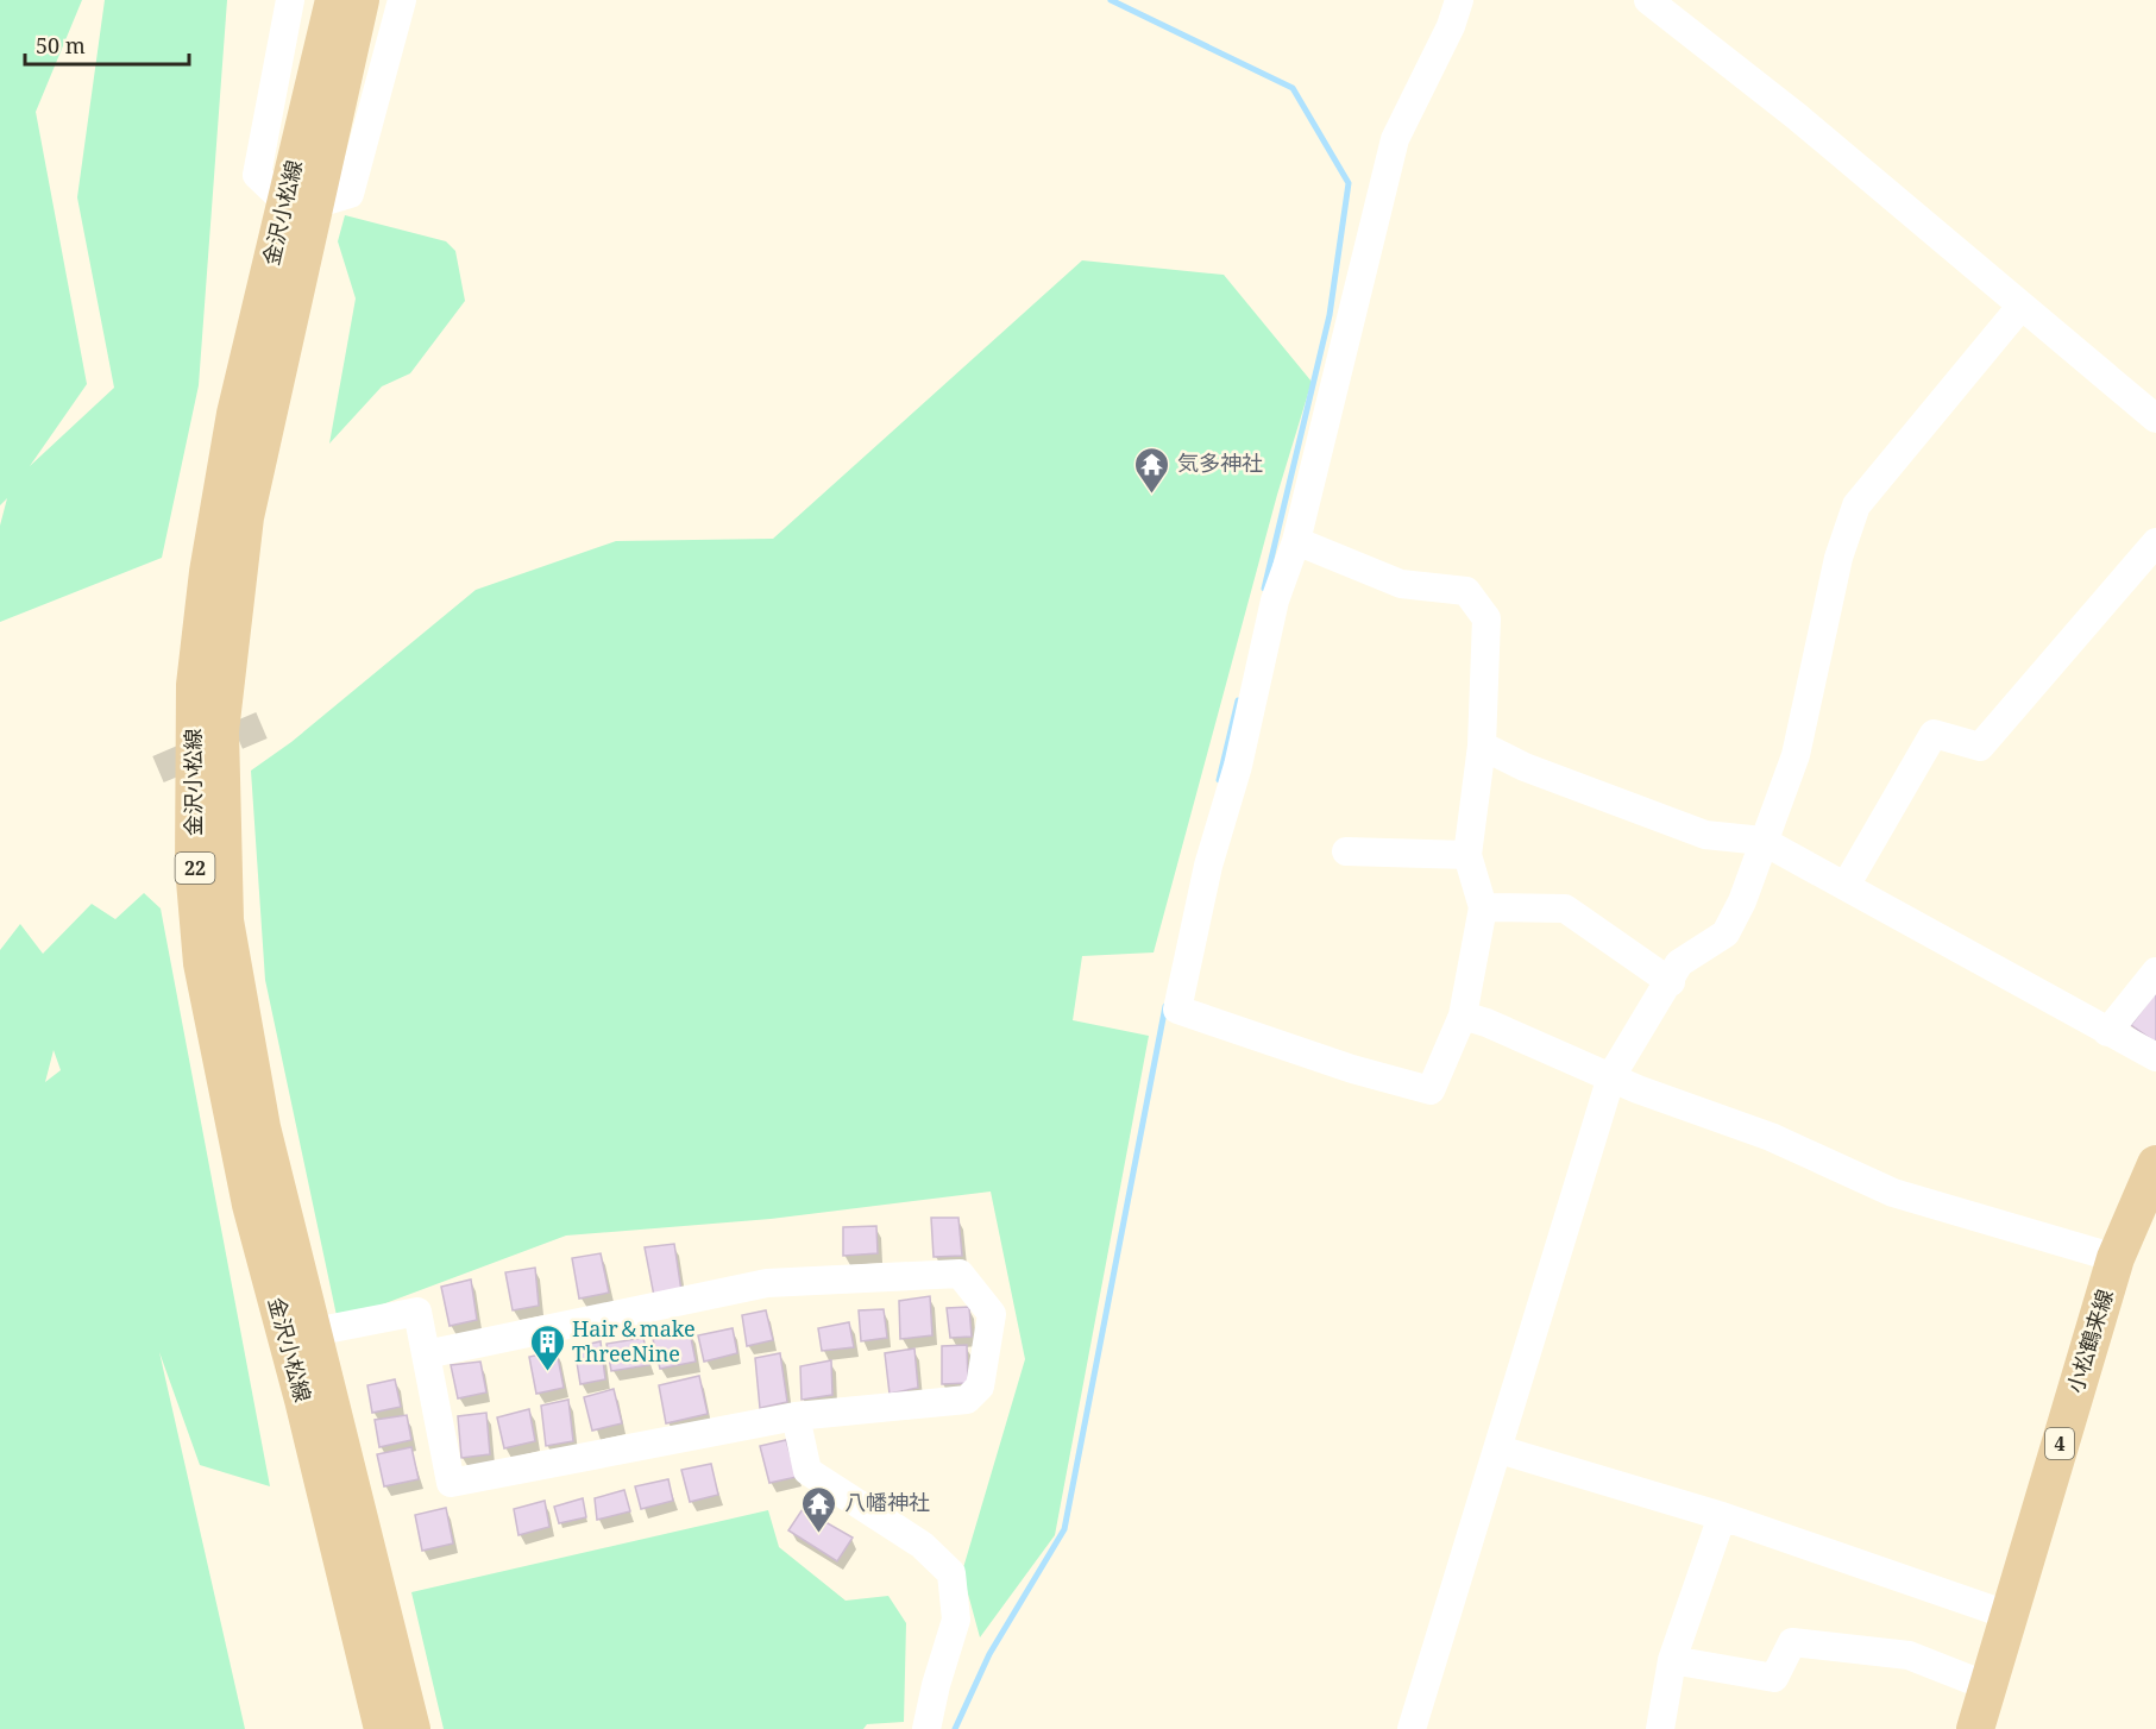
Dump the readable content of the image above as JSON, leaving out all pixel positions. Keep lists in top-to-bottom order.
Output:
{
  "streets": {
    "main road": [
      "金沢小松線",
      "22",
      "小松鶴来線",
      "4"
    ]
  },
  "places": {
    "temple": ["気多神社", "八幡神社"],
    "building": ["Hair＆make ThreeNine"]
  },
  "scale_bar": "50 m"
}
